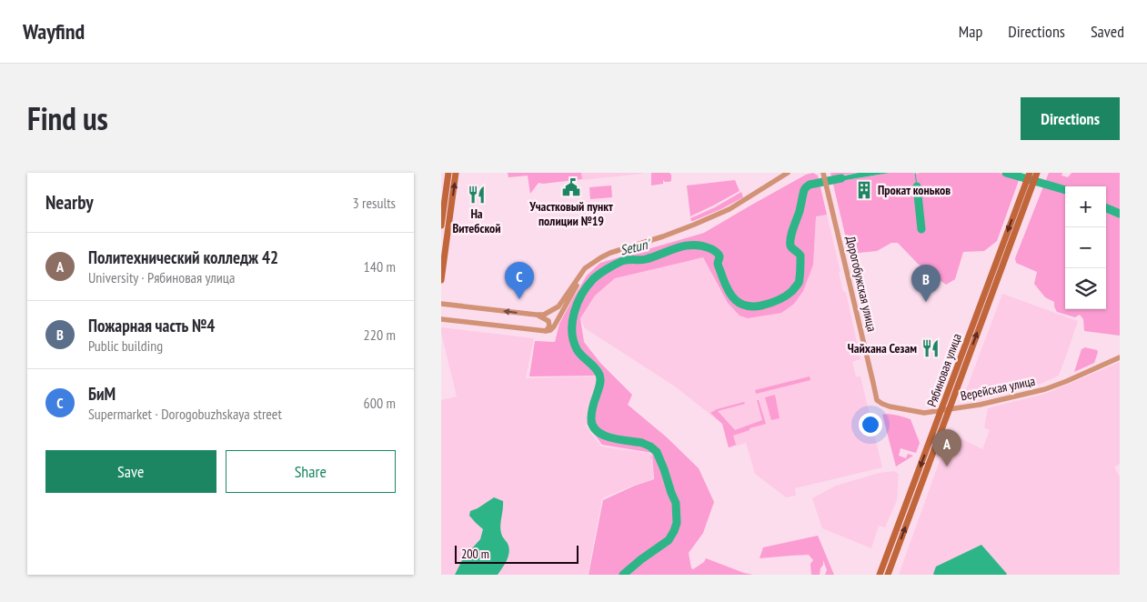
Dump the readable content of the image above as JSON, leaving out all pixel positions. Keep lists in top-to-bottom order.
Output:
{
  "streets": {
    "main road": ["Рябиновая улица"],
    "street": ["Дорогобужская улица", "Верейская улица"]
  },
  "crossings": [
    ["Дорогобужская улица", "Верейская улица"],
    ["Рябиновая улица", "Верейская улица"]
  ],
  "water": ["Setun'"],
  "places": {
    "public building": ["Участковый пункт полиции №19"],
    "building": ["Прокат коньков"],
    "restaurant": ["На Витебской", "Чайхана Сезам"]
  },
  "scale_bar": "200 m",
  "page": {
    "header": "Wayfind",
    "nav": ["Map", "Directions", "Saved"],
    "title": "Find us",
    "buttons": [
      "Directions",
      ["Save", "Share"]
    ],
    "heading": ["Nearby", "3 results"],
    "map_buttons": ["+", "−"],
    "list": [
      {
        "mark": "A",
        "name": "Политехнический колледж 42",
        "note": "University · Рябиновая улица",
        "value": "140 m"
      },
      {
        "mark": "B",
        "name": "Пожарная часть №4",
        "note": "Public building",
        "value": "220 m"
      },
      {
        "mark": "C",
        "name": "БиМ",
        "note": "Supermarket · Dorogobuzhskaya street",
        "value": "600 m"
      }
    ],
    "pins": ["C", "B", "A"],
    "scale": "200 m"
  }
}
